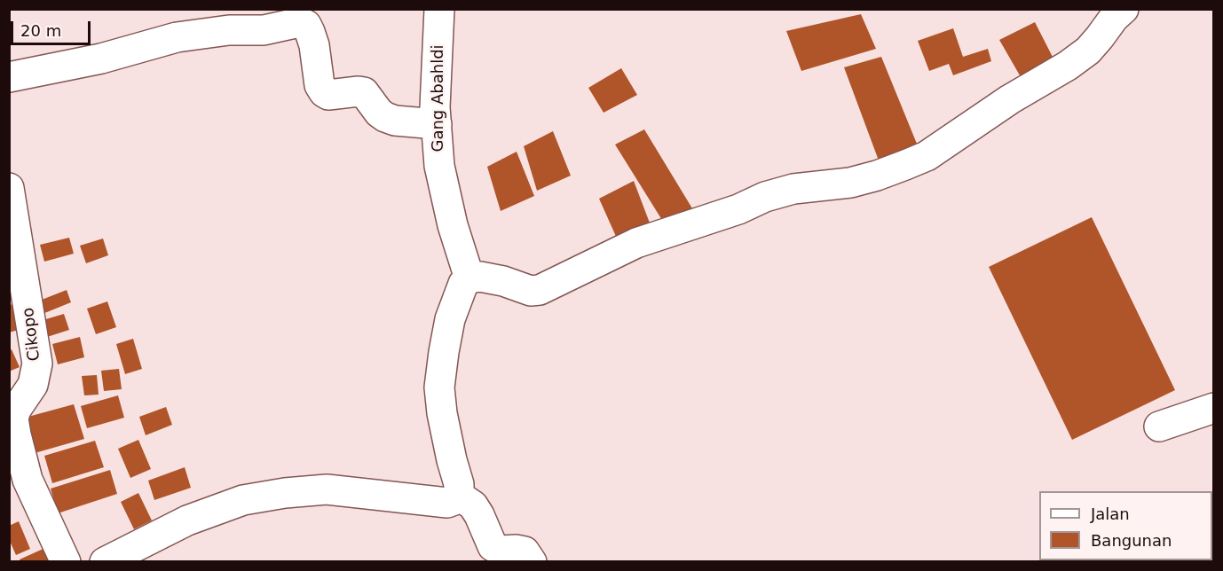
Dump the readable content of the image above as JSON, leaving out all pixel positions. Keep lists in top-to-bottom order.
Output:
{
  "streets": {
    "street": ["Gang Abahldi", "Cikopo"]
  },
  "legend": ["Jalan", "Bangunan"],
  "scale_bar": "20 m"
}
